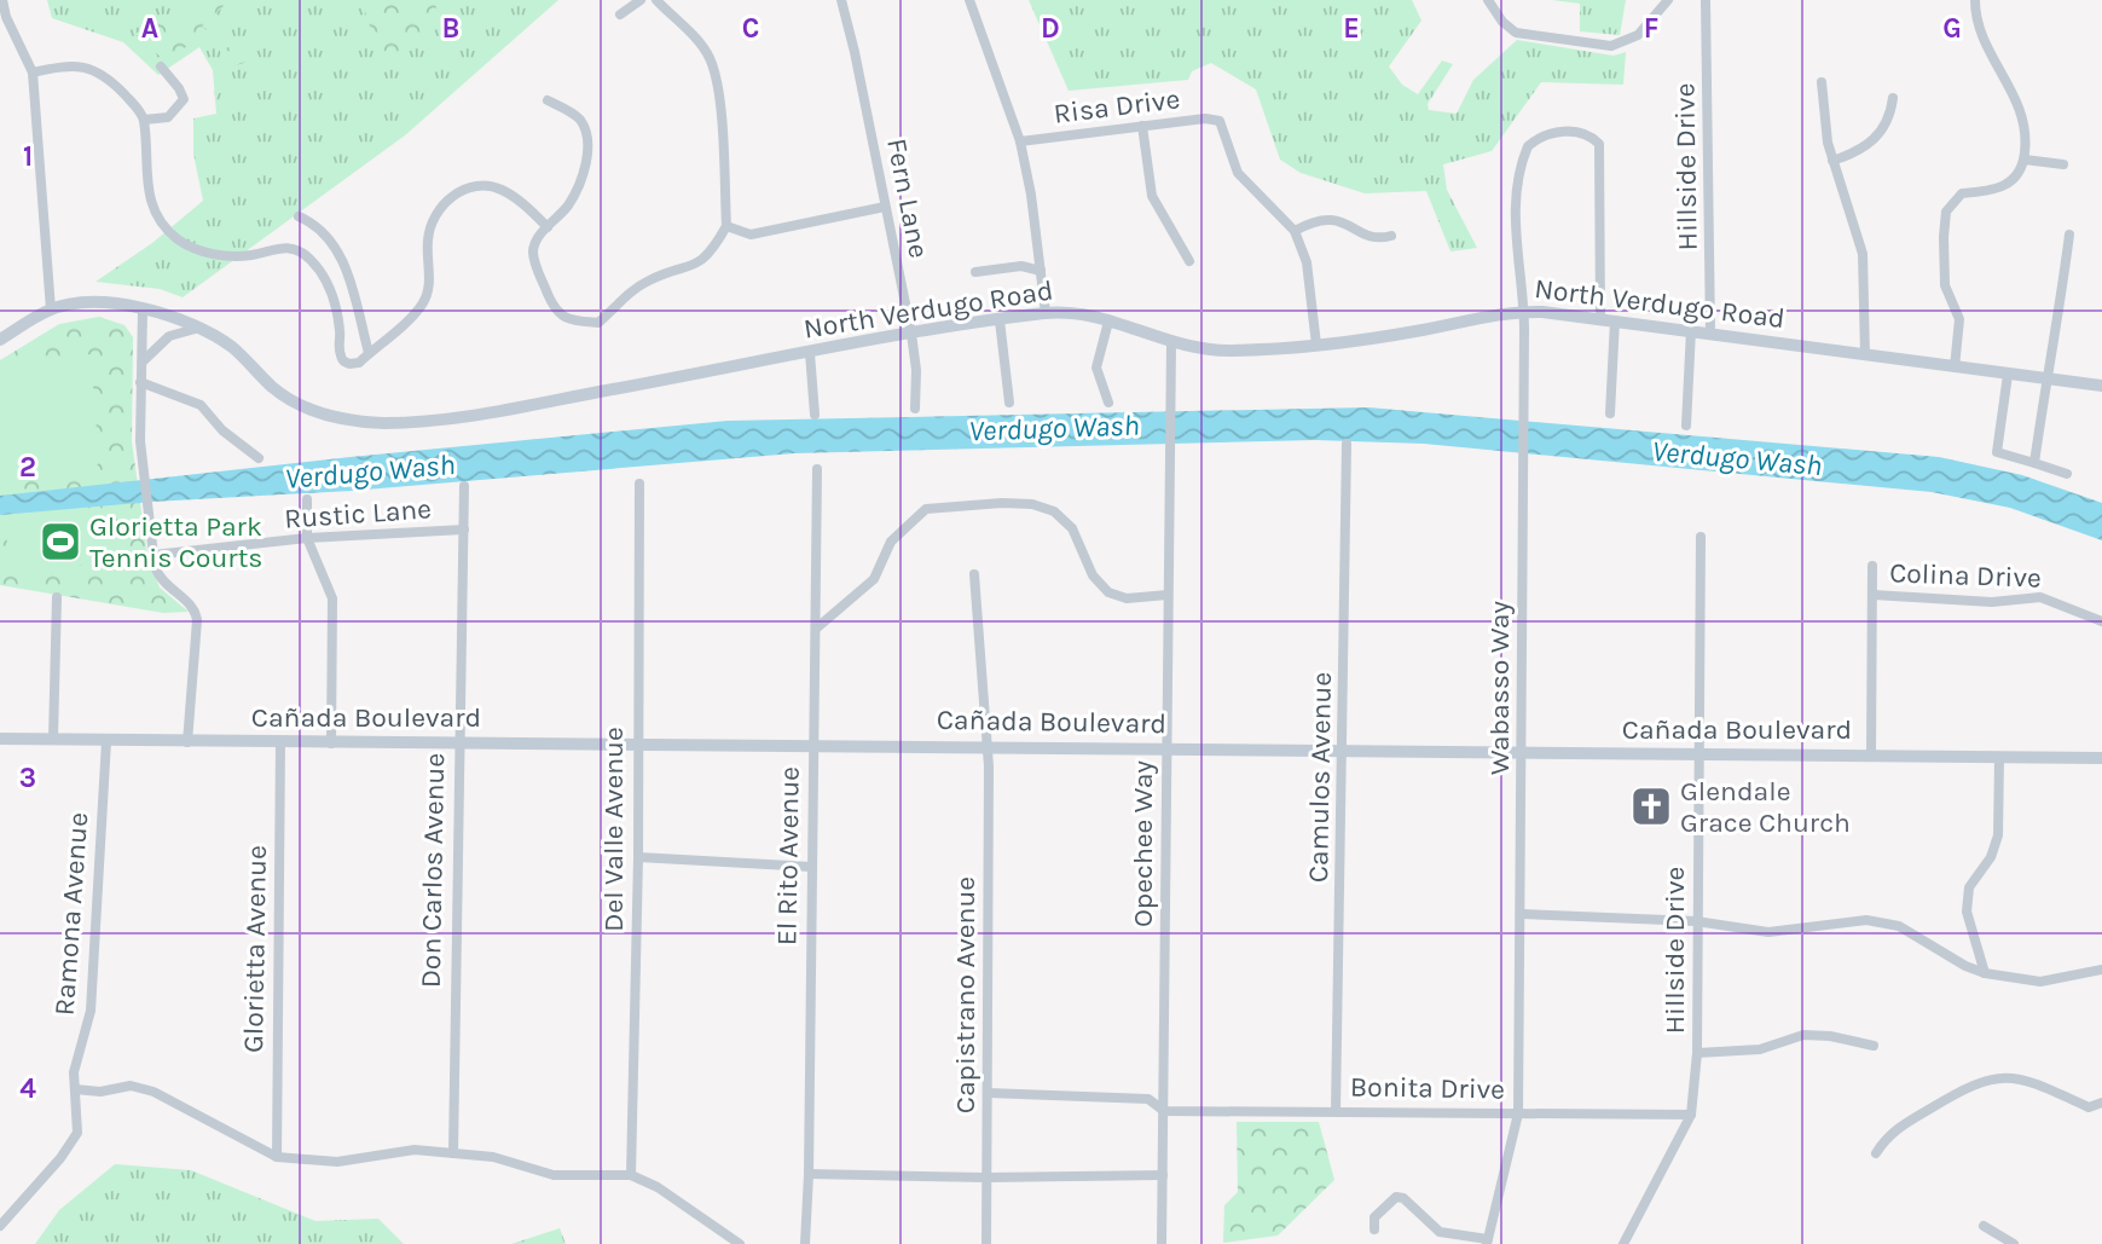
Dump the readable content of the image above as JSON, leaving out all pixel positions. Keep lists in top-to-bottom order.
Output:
{
  "streets": {
    "main road": ["North Verdugo Road", "Cañada Boulevard"],
    "street": [
      "Risa Drive",
      "Hillside Drive",
      "Fern Lane",
      "Rustic Lane",
      "Colina Drive",
      "Wabasso Way",
      "Camulos Avenue",
      "Del Valle Avenue",
      "Opechee Way",
      "El Rito Avenue",
      "Don Carlos Avenue",
      "Ramona Avenue",
      "Glorietta Avenue",
      "Capistrano Avenue",
      "Bonita Drive"
    ]
  },
  "crossings": [
    ["Hillside Drive", "North Verdugo Road"],
    ["Hillside Drive", "Cañada Boulevard"],
    ["Hillside Drive", "Bonita Drive"],
    ["Fern Lane", "North Verdugo Road"],
    ["North Verdugo Road", "Wabasso Way"],
    ["North Verdugo Road", "Opechee Way"],
    ["Rustic Lane", "Don Carlos Avenue"],
    ["Wabasso Way", "Cañada Boulevard"],
    ["Wabasso Way", "Bonita Drive"],
    ["Cañada Boulevard", "Camulos Avenue"],
    ["Cañada Boulevard", "Del Valle Avenue"],
    ["Cañada Boulevard", "Opechee Way"],
    ["Cañada Boulevard", "El Rito Avenue"],
    ["Cañada Boulevard", "Don Carlos Avenue"],
    ["Cañada Boulevard", "Ramona Avenue"],
    ["Cañada Boulevard", "Glorietta Avenue"],
    ["Cañada Boulevard", "Capistrano Avenue"],
    ["Camulos Avenue", "Bonita Drive"],
    ["Opechee Way", "Bonita Drive"],
    ["Capistrano Avenue", "Bonita Drive"]
  ],
  "water": ["Verdugo Wash"],
  "places": {
    "sports": ["Glorietta Park Tennis Courts"],
    "church": ["Glendale Grace Church"]
  },
  "grid": {
    "columns": [
      "A",
      "B",
      "C",
      "D",
      "E",
      "F",
      "G"
    ],
    "rows": [
      "1",
      "2",
      "3",
      "4"
    ]
  }
}
